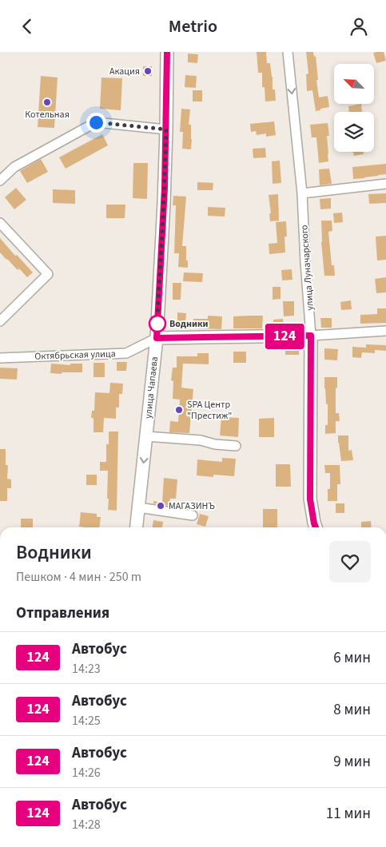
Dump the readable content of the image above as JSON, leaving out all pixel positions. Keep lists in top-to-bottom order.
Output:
{
  "streets": {
    "main road": ["улица Луначарского", "Октябрьская улица", "улица Чапаева"]
  },
  "crossings": [
    ["улица Луначарского", "Октябрьская улица"],
    ["Октябрьская улица", "улица Чапаева"]
  ],
  "places": [
    "Акация",
    "Котельная",
    "Водники",
    "SPA Центр \"Престиж\"",
    "МАГАЗИНЪ"
  ],
  "lines": ["bus line 124"],
  "north": "top left",
  "page": {
    "header": "Metrio",
    "on_map": "124",
    "heading": [
      ["Водники", "Пешком · 4 мин · 250 m"],
      "Отправления"
    ],
    "list": [
      {
        "mark": "124",
        "name": "Автобус",
        "note": "14:23",
        "value": "6 мин"
      },
      {
        "mark": "124",
        "name": "Автобус",
        "note": "14:25",
        "value": "8 мин"
      },
      {
        "mark": "124",
        "name": "Автобус",
        "note": "14:26",
        "value": "9 мин"
      },
      {
        "mark": "124",
        "name": "Автобус",
        "note": "14:28",
        "value": "11 мин"
      }
    ]
  }
}
